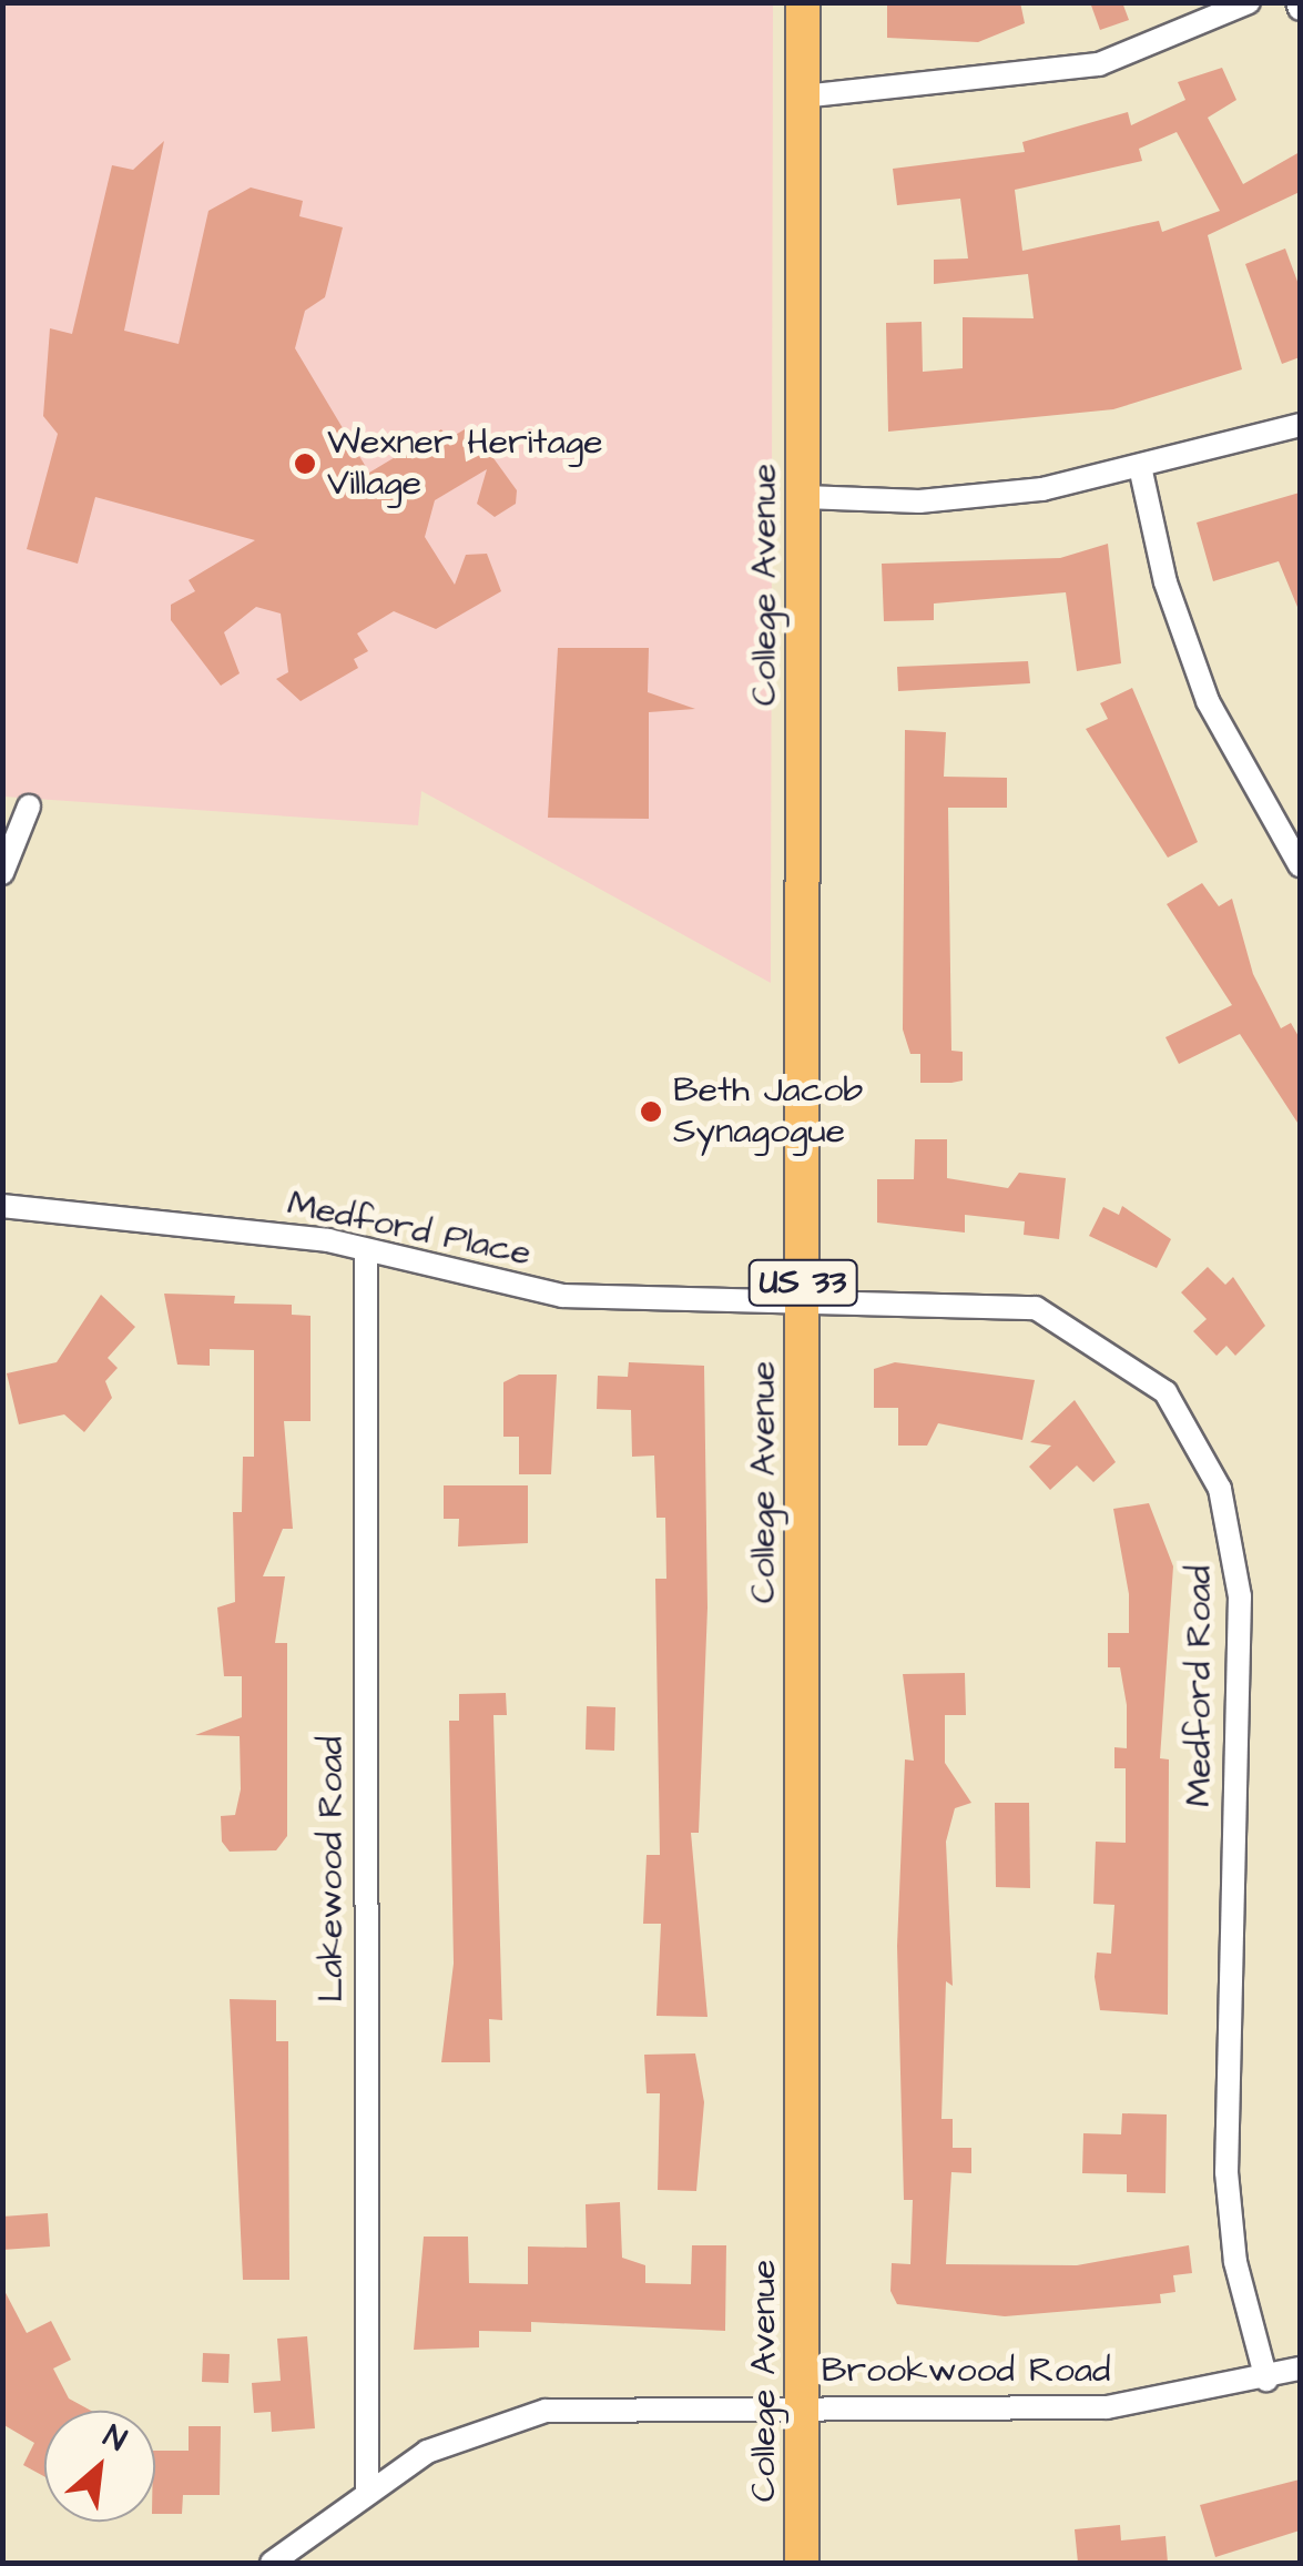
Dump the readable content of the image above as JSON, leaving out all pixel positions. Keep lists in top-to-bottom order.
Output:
{
  "streets": {
    "main road": ["College Avenue", "US 33"],
    "street": [
      "Medford Place",
      "Medford Road",
      "Lakewood Road",
      "Brookwood Road"
    ]
  },
  "crossings": [
    ["College Avenue", "Medford Place"],
    ["College Avenue", "Medford Road"],
    ["College Avenue", "Brookwood Road"],
    ["Medford Place", "Medford Road"],
    ["Medford Place", "Lakewood Road"],
    ["Medford Road", "Brookwood Road"],
    ["Lakewood Road", "Brookwood Road"]
  ],
  "places": ["Wexner Heritage Village", "Beth Jacob Synagogue"],
  "north": "top right"
}
